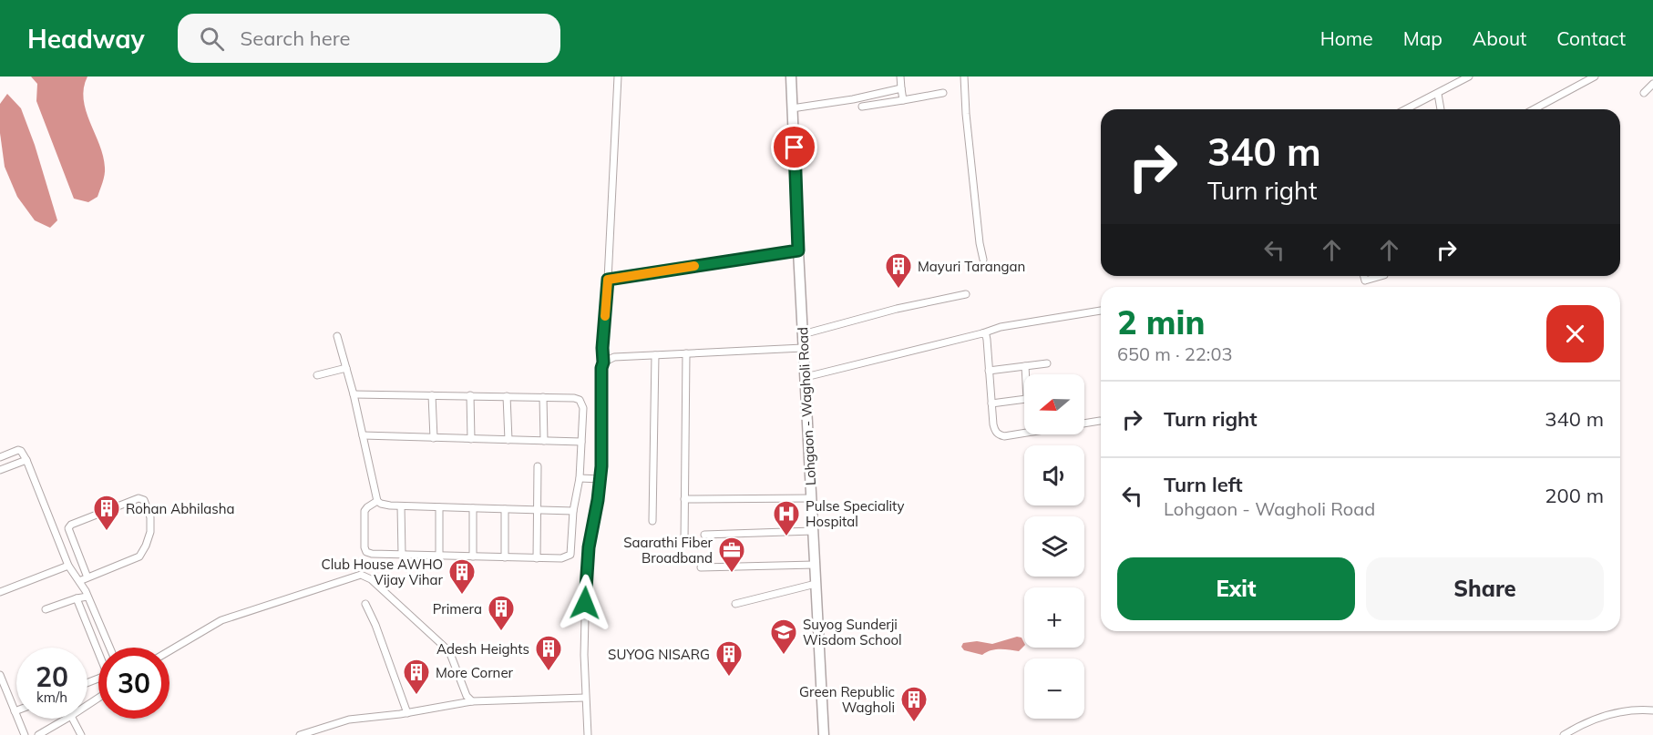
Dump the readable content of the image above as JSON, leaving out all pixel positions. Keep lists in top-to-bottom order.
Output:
{
  "streets": {
    "main road": ["Lohgaon - Wagholi Road"]
  },
  "places": {
    "building": [
      "Mayuri Tarangan",
      "Rohan Abhilasha",
      "Club House AWHO Vijay Vihar",
      "Primera",
      "Adesh Heights",
      "SUYOG NISARG",
      "More Corner",
      "Green Republic Wagholi"
    ],
    "hospital": ["Pulse Speciality Hospital"],
    "office": ["Saarathi Fiber Broadband"],
    "school or university": ["Suyog Sunderji Wisdom School"]
  },
  "north": "left",
  "page": {
    "header": "Headway",
    "search": "Search here",
    "nav": [
      "Home",
      "Map",
      "About",
      "Contact"
    ],
    "turn": ["340 m", "Turn right"],
    "heading": ["2 min", "650 m · 22:03"],
    "map_buttons": ["+", "−"],
    "list": [
      {
        "name": "Turn right",
        "value": "340 m"
      },
      {
        "name": "Turn left",
        "note": "Lohgaon - Wagholi Road",
        "value": "200 m"
      }
    ],
    "buttons": ["Exit", "Share"],
    "speed": "20 km/h",
    "limit": "30"
  }
}
